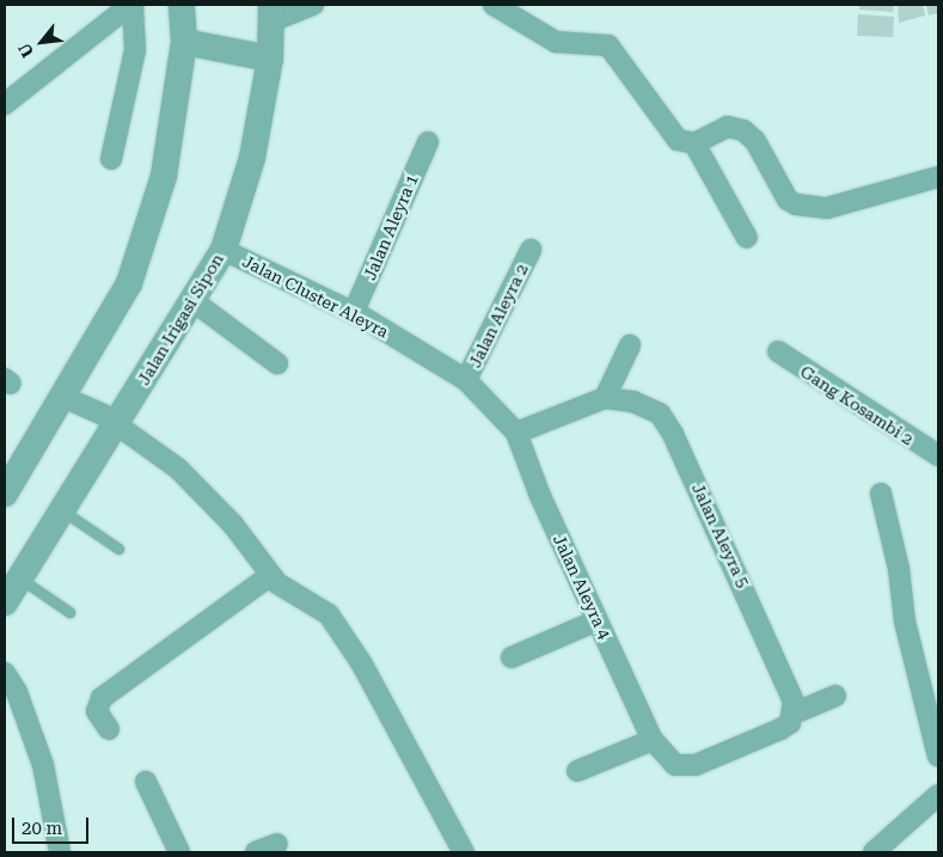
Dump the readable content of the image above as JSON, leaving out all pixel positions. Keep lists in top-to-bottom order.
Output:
{
  "streets": {
    "street": [
      "Jalan Aleyra 1",
      "Jalan Cluster Aleyra",
      "Jalan Aleyra 2",
      "Jalan Irigasi Sipon",
      "Gang Kosambi 2",
      "Jalan Aleyra 5",
      "Jalan Aleyra 4"
    ]
  },
  "crossings": [
    ["Jalan Aleyra 1", "Jalan Cluster Aleyra"],
    ["Jalan Cluster Aleyra", "Jalan Aleyra 2"],
    ["Jalan Cluster Aleyra", "Jalan Irigasi Sipon"],
    ["Jalan Cluster Aleyra", "Jalan Aleyra 4"],
    ["Jalan Aleyra 5", "Jalan Aleyra 4"]
  ],
  "scale_bar": "20 m",
  "north": "bottom left"
}
